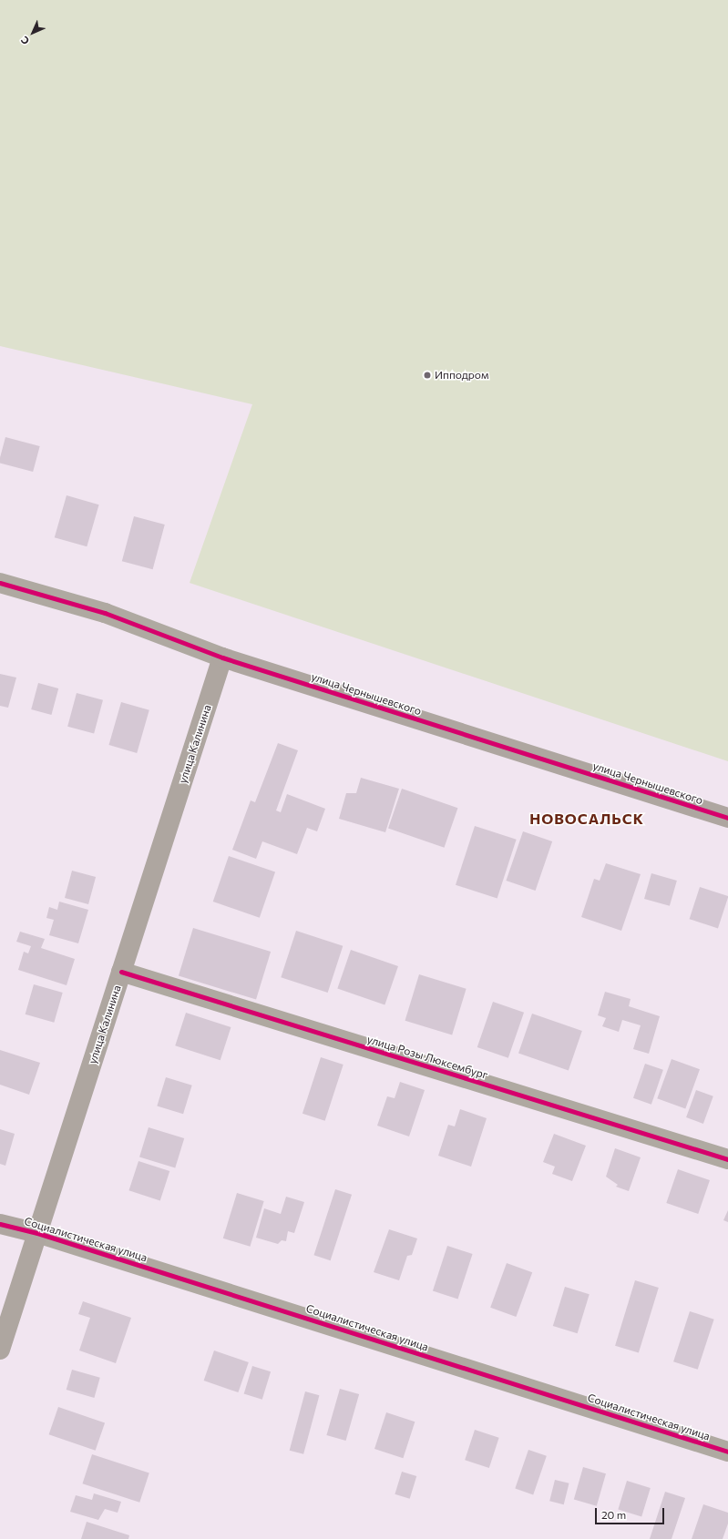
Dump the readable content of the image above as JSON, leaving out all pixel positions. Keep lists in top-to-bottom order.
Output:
{
  "streets": {
    "main road": ["улица Чернышевского", "улица Калинина", "Социалистическая улица"],
    "street": ["улица Розы Люксембург"]
  },
  "crossings": [
    ["улица Чернышевского", "улица Калинина"],
    ["улица Калинина", "улица Розы Люксембург"],
    ["улица Калинина", "Социалистическая улица"]
  ],
  "districts": ["НОВОСАЛЬСК"],
  "places": ["Ипподром"],
  "scale_bar": "20 m",
  "north": "bottom left"
}
